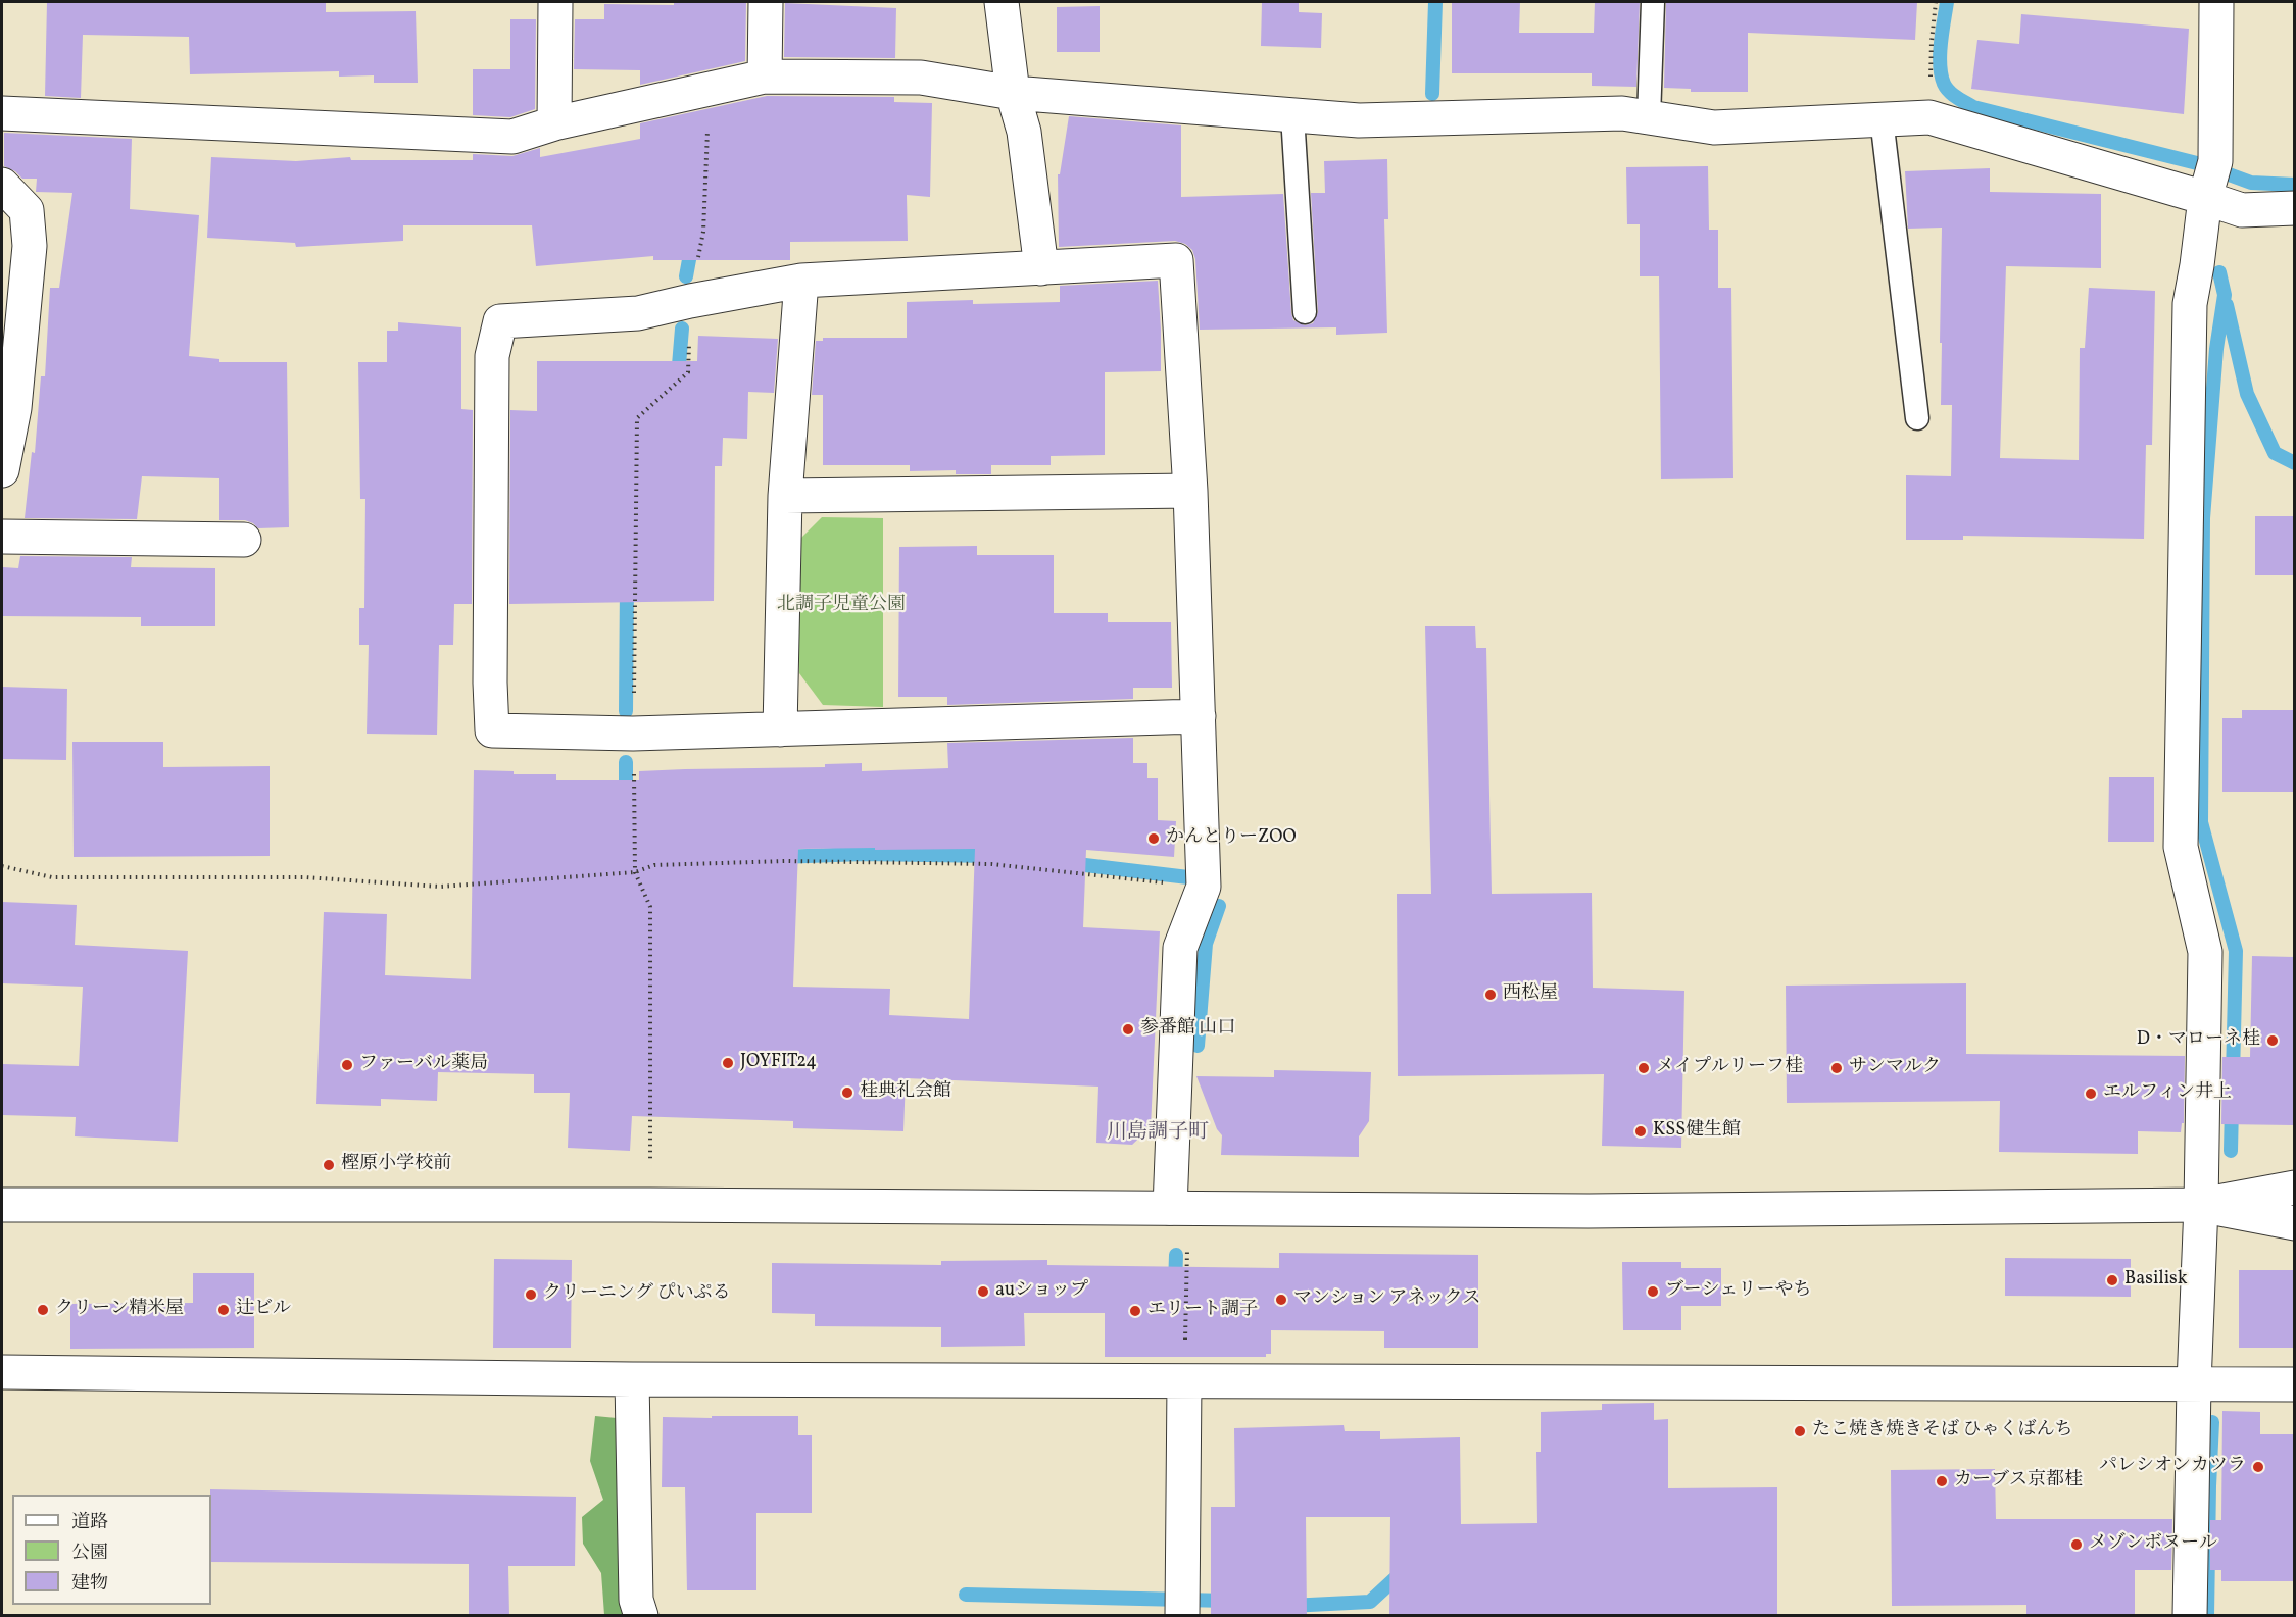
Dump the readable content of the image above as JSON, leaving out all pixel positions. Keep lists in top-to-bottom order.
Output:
{
  "districts": ["川島調子町"],
  "parks": ["北調子児童公園"],
  "places": [
    "かんとりーZOO",
    "西松屋",
    "参番館 山口",
    "D・マローネ桂",
    "JOYFIT24",
    "ファーバル薬局",
    "メイプルリーフ桂",
    "サンマルク",
    "桂典礼会館",
    "エルフィン井上",
    "KSS健生館",
    "樫原小学校前",
    "Basilisk",
    "auショップ",
    "ブーシェリーやち",
    "クリーニング ぴいぷる",
    "マンション アネックス",
    "クリーン精米屋",
    "辻ビル",
    "エリート調子",
    "たこ焼き焼きそば ひゃくばんち",
    "パレシオンカツラ",
    "カーブス京都桂",
    "メゾンボヌール"
  ],
  "legend": ["道路", "公園", "建物"]
}
